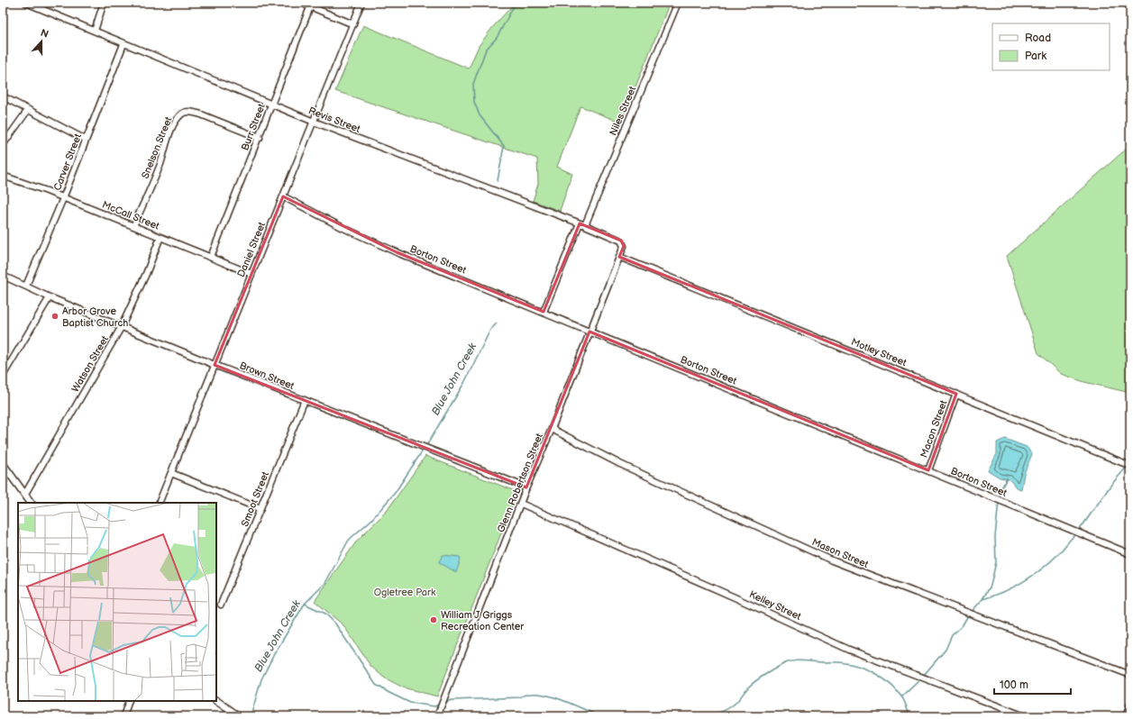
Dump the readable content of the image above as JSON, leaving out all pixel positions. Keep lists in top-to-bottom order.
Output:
{
  "streets": {
    "street": [
      "Niles Street",
      "Revis Street",
      "Burr Street",
      "Snelson Street",
      "Carver Street",
      "McCall Street",
      "Daniel Street",
      "Borton Street",
      "Motley Street",
      "Watson Street",
      "Brown Street",
      "Macon Street",
      "Glenn Robertson Street",
      "Smoot Street",
      "Mason Street",
      "Kelley Street"
    ]
  },
  "crossings": [
    ["Niles Street", "Revis Street"],
    ["Niles Street", "Borton Street"],
    ["Revis Street", "Burr Street"],
    ["Revis Street", "Carver Street"],
    ["Revis Street", "Daniel Street"],
    ["Revis Street", "Motley Street"],
    ["Revis Street", "Glenn Robertson Street"],
    ["Burr Street", "Snelson Street"],
    ["Burr Street", "McCall Street"],
    ["Snelson Street", "McCall Street"],
    ["Carver Street", "McCall Street"],
    ["Carver Street", "Brown Street"],
    ["McCall Street", "Daniel Street"],
    ["McCall Street", "Watson Street"],
    ["Daniel Street", "Borton Street"],
    ["Daniel Street", "Brown Street"],
    ["Borton Street", "Macon Street"],
    ["Borton Street", "Glenn Robertson Street"],
    ["Motley Street", "Macon Street"],
    ["Motley Street", "Glenn Robertson Street"],
    ["Watson Street", "Brown Street"],
    ["Brown Street", "Glenn Robertson Street"],
    ["Brown Street", "Smoot Street"],
    ["Glenn Robertson Street", "Mason Street"],
    ["Glenn Robertson Street", "Kelley Street"]
  ],
  "water": ["Blue John Creek"],
  "parks": ["Ogletree Park"],
  "places": ["Arbor Grove Baptist Church", "William J Griggs Recreation Center"],
  "legend": ["Road", "Park"],
  "scale_bar": "100 m",
  "north": "top"
}
